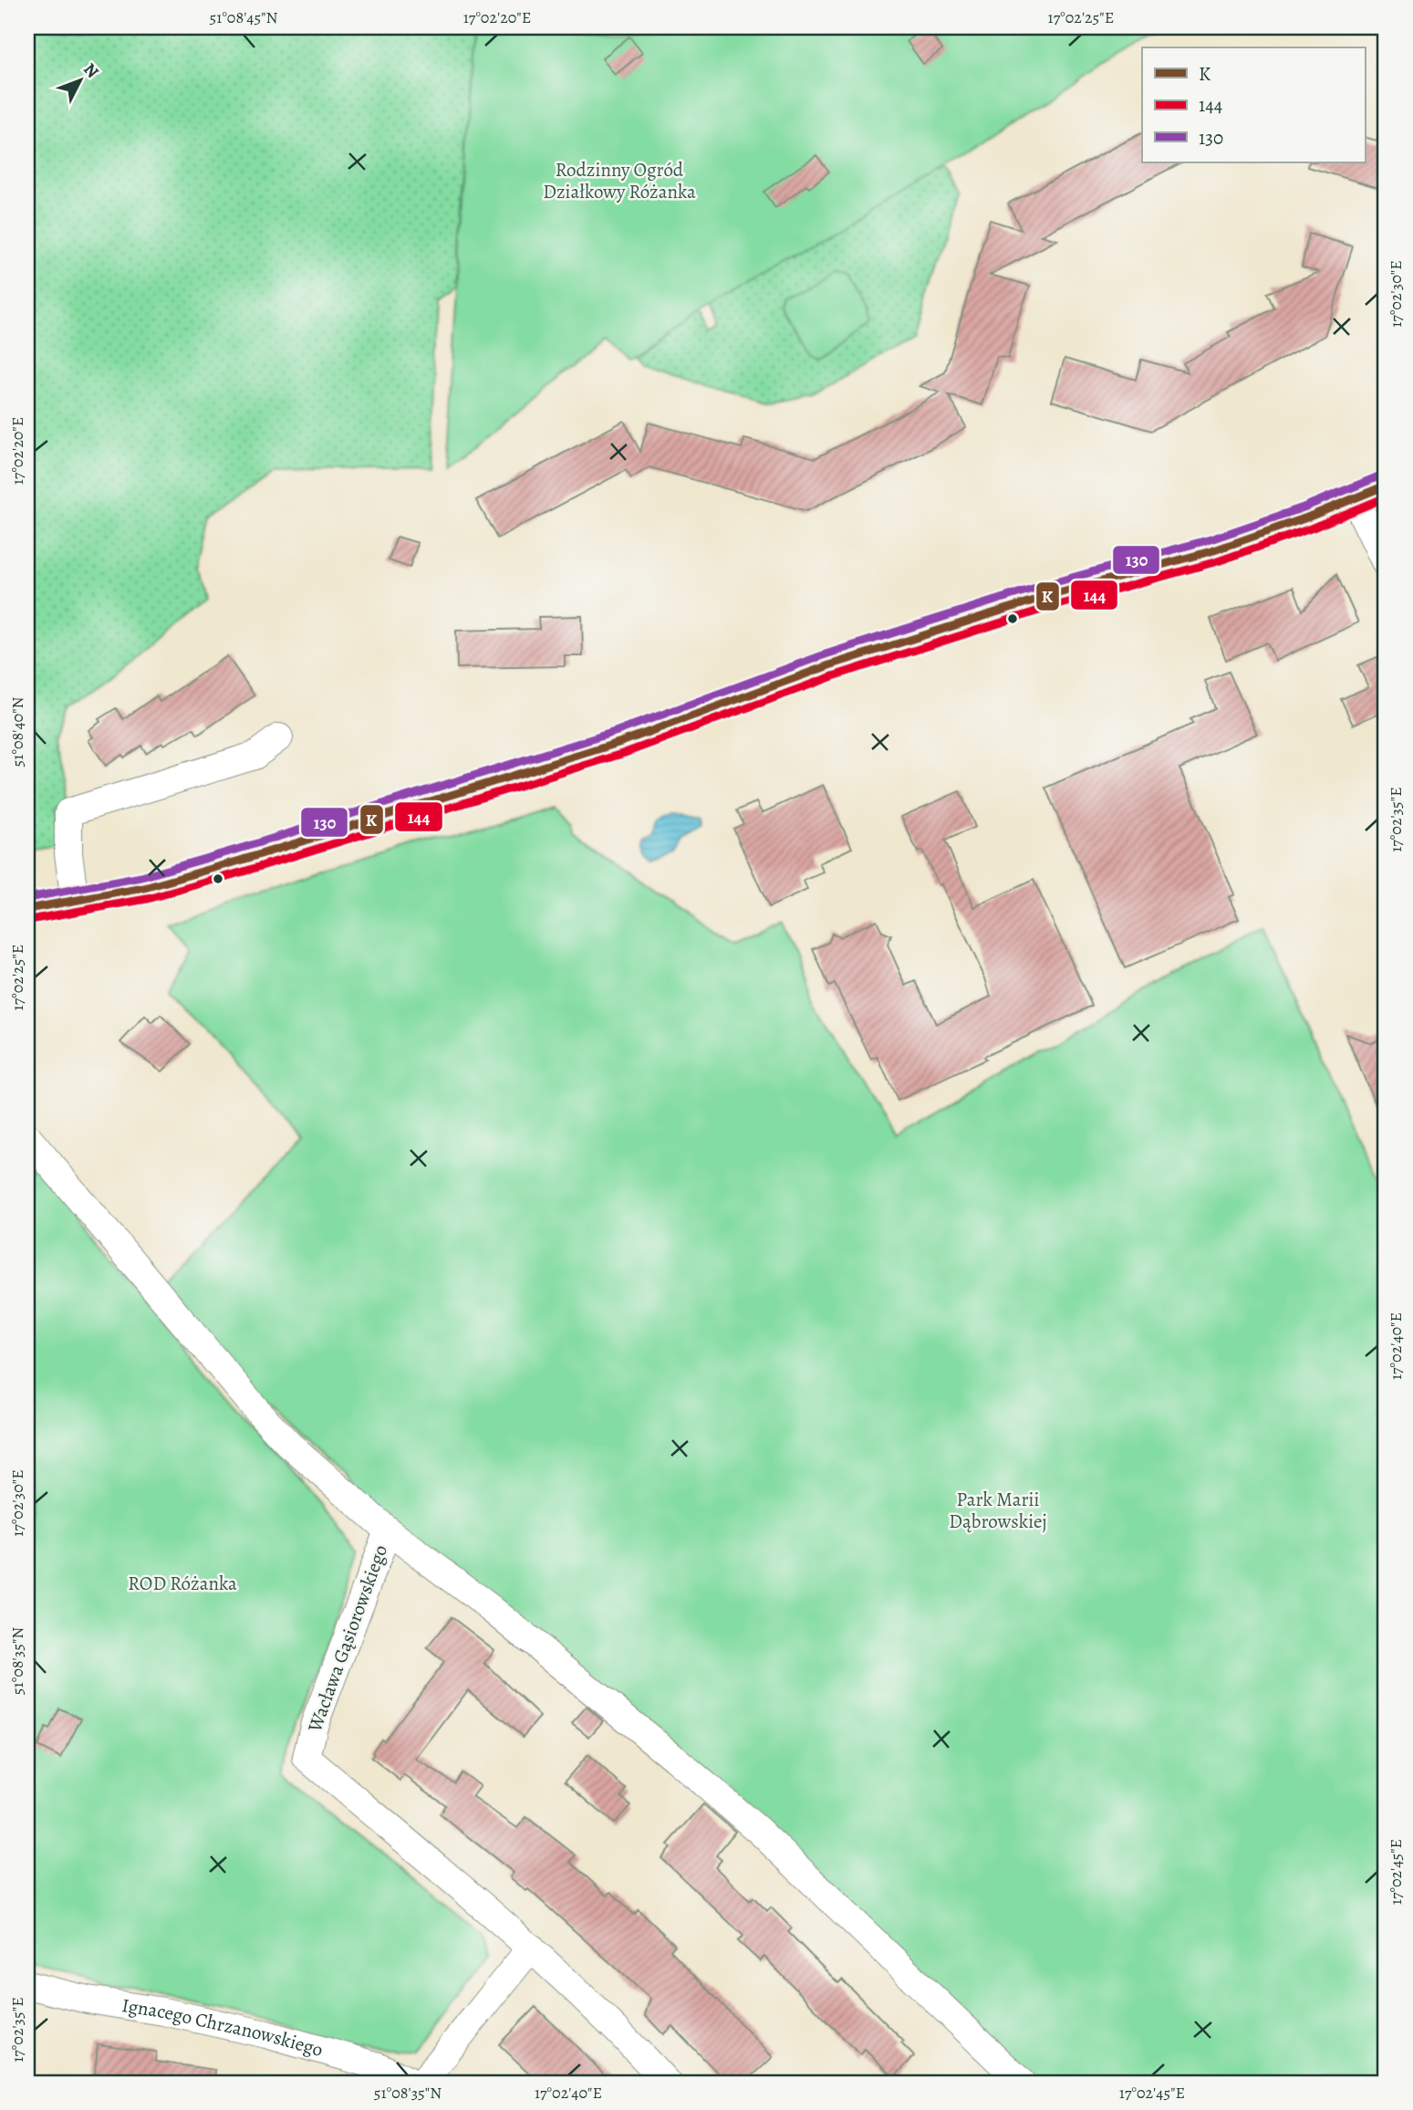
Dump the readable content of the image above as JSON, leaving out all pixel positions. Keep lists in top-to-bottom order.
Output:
{
  "streets": {
    "street": ["Wacława Gąsiorowskiego", "Ignacego Chrzanowskiego"]
  },
  "parks": ["Rodzinny Ogród Działkowy Różanka", "Park Marii Dąbrowskiej", "ROD Różanka"],
  "lines": ["transit line 130", "transit line K", "transit line 144"],
  "legend": ["K", "144", "130"],
  "north": "top right",
  "coordinates": [
    "51°08'45\"N",
    "17°02'20\"E",
    "17°02'25\"E",
    "17°02'30\"E",
    "51°08'40\"N",
    "17°02'35\"E",
    "17°02'40\"E",
    "51°08'35\"N",
    "17°02'45\"E"
  ]
}
